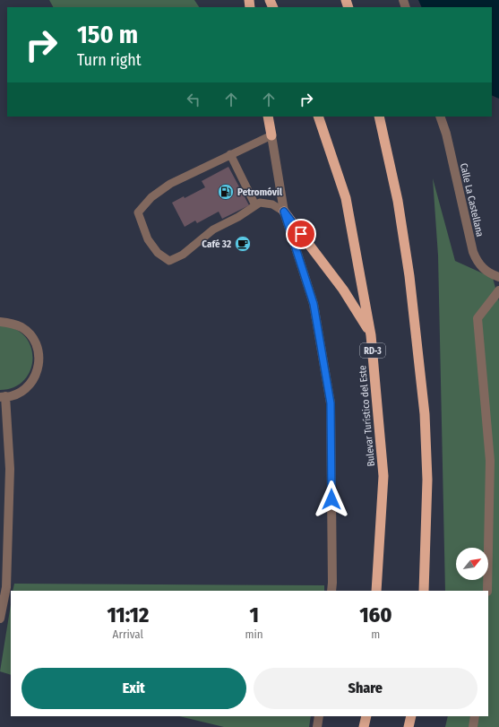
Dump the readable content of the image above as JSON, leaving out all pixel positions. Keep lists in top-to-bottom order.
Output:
{
  "streets": {
    "highway": ["RD-3", "Bulevar Turístico del Este"],
    "street": ["Calle La Castellana"]
  },
  "places": {
    "fuel station": ["Petromóvil"],
    "cafe": ["Café 32"]
  },
  "north": "top right",
  "page": {
    "turn": ["150 m", "Turn right"],
    "eta": [
      "11:12",
      "Arrival",
      "1",
      "min",
      "160",
      "m"
    ],
    "buttons": ["Exit", "Share"]
  }
}
